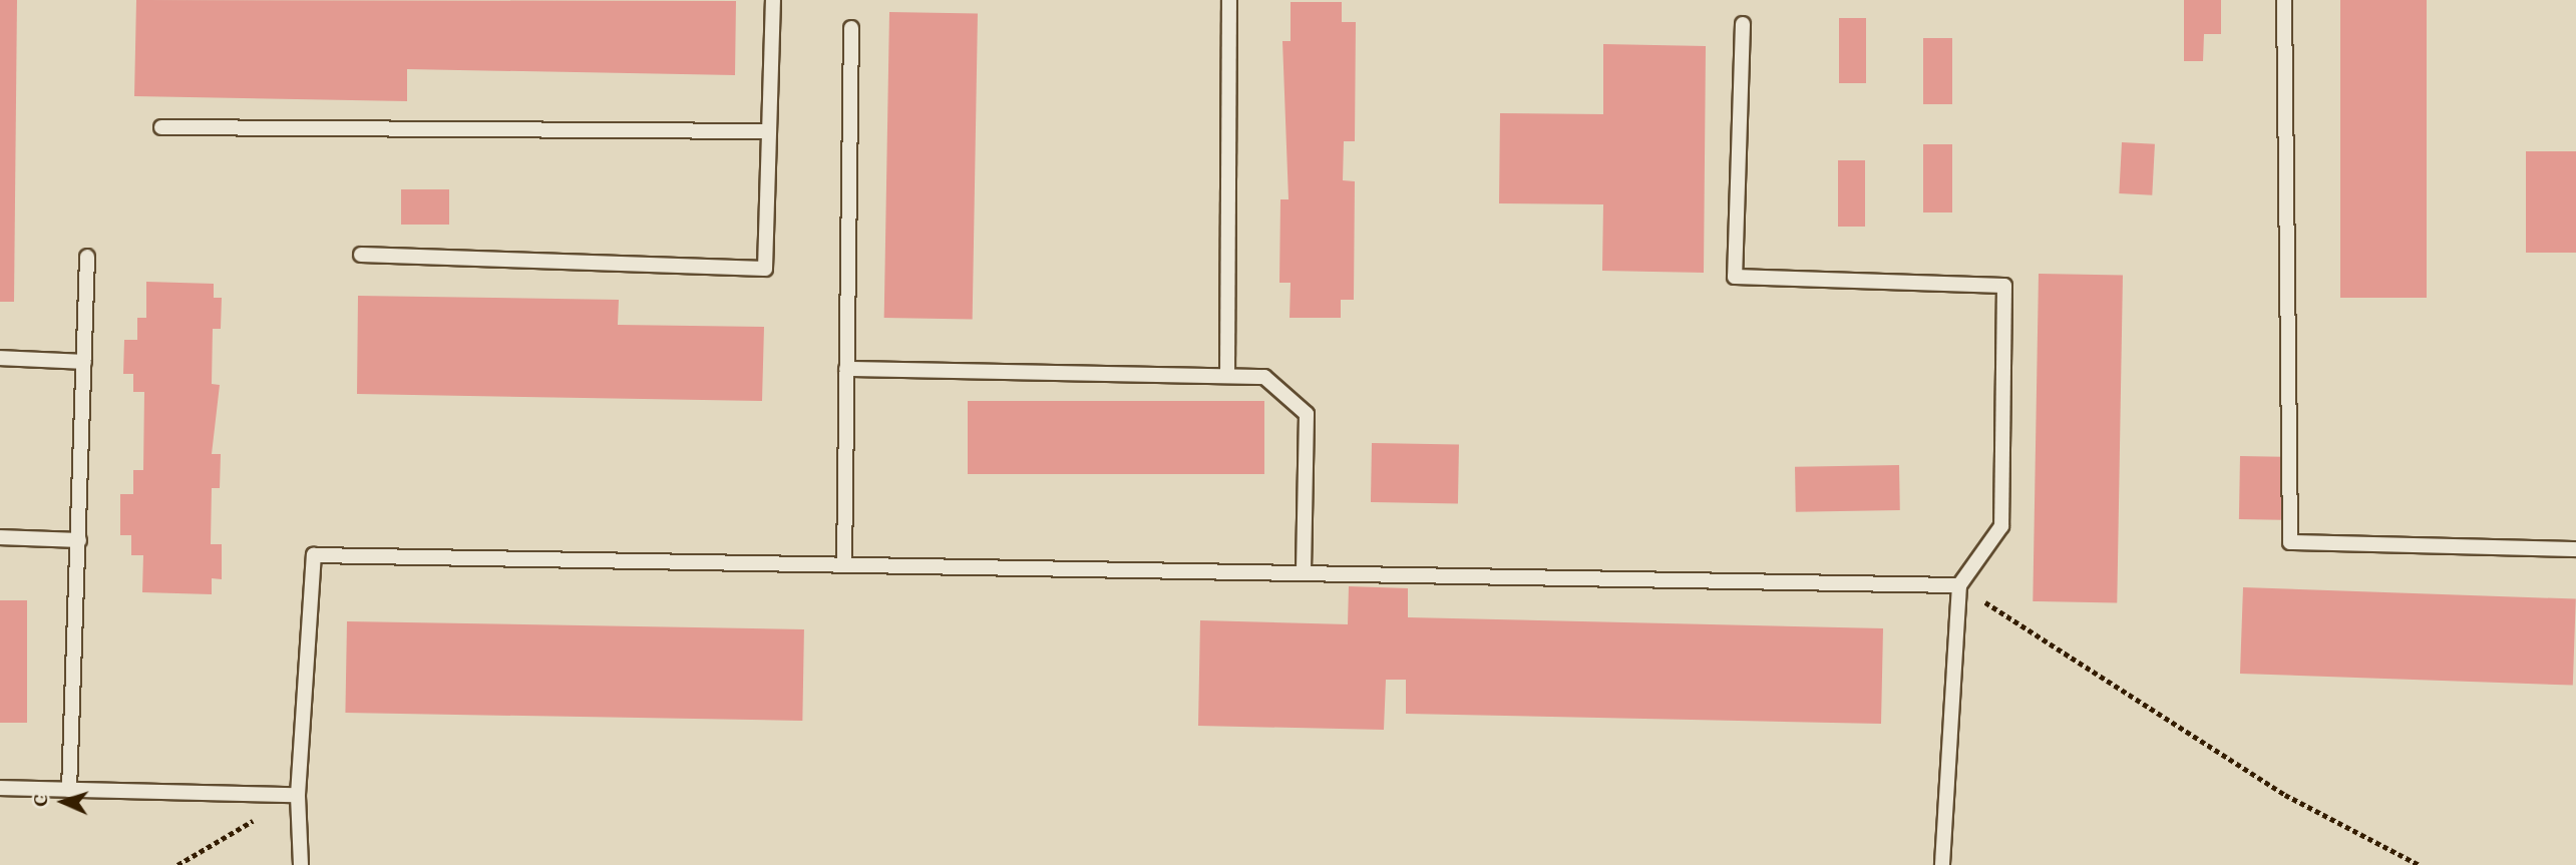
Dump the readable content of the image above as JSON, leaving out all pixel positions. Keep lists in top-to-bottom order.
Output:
{
  "north": "left"
}
